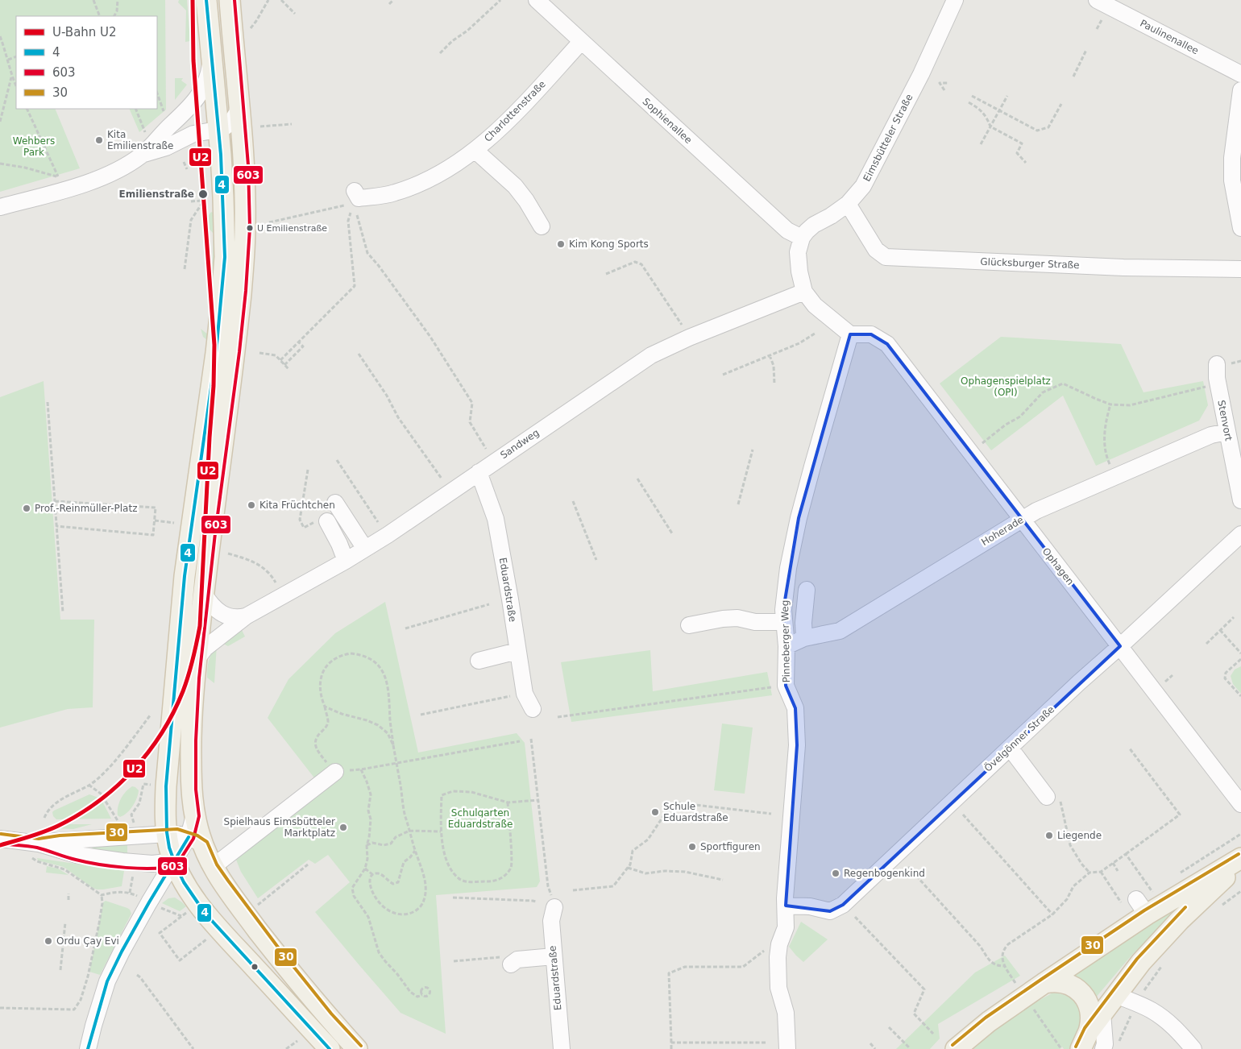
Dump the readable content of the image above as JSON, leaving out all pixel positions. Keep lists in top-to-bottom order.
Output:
{
  "streets": {
    "street": [
      "Paulinenallee",
      "Charlottenstraße",
      "Sophienallee",
      "Eimsbütteler Straße",
      "Glücksburger Straße",
      "Stenvort",
      "Sandweg",
      "Hoherade",
      "Ophagen",
      "Eduardstraße",
      "Pinneberger Weg",
      "Övelgönner Straße"
    ]
  },
  "crossings": [
    ["Charlottenstraße", "Sophienallee"],
    ["Sophienallee", "Eimsbütteler Straße"],
    ["Eimsbütteler Straße", "Glücksburger Straße"],
    ["Stenvort", "Hoherade"],
    ["Sandweg", "Eduardstraße"],
    ["Hoherade", "Ophagen"],
    ["Hoherade", "Pinneberger Weg"],
    ["Ophagen", "Pinneberger Weg"],
    ["Ophagen", "Övelgönner Straße"],
    ["Pinneberger Weg", "Övelgönner Straße"]
  ],
  "parks": ["Wehbers Park", "Ophagenspielplatz (OPI)", "Schulgarten Eduardstraße"],
  "places": [
    "Kita Emilienstraße",
    "Emilienstraße",
    "U Emilienstraße",
    "Kim Kong Sports",
    "Kita Früchtchen",
    "Prof.-Reinmüller-Platz",
    "Schule Eduardstraße",
    "Spielhaus Eimsbütteler Marktplatz",
    "Liegende",
    "Sportfiguren",
    "Regenbogenkind",
    "Ordu Çay Evi"
  ],
  "lines": [
    "metro line U2",
    "transit line 4",
    "transit line 603",
    "transit line 30"
  ],
  "legend": [
    "U-Bahn U2",
    "4",
    "603",
    "30"
  ]
}
